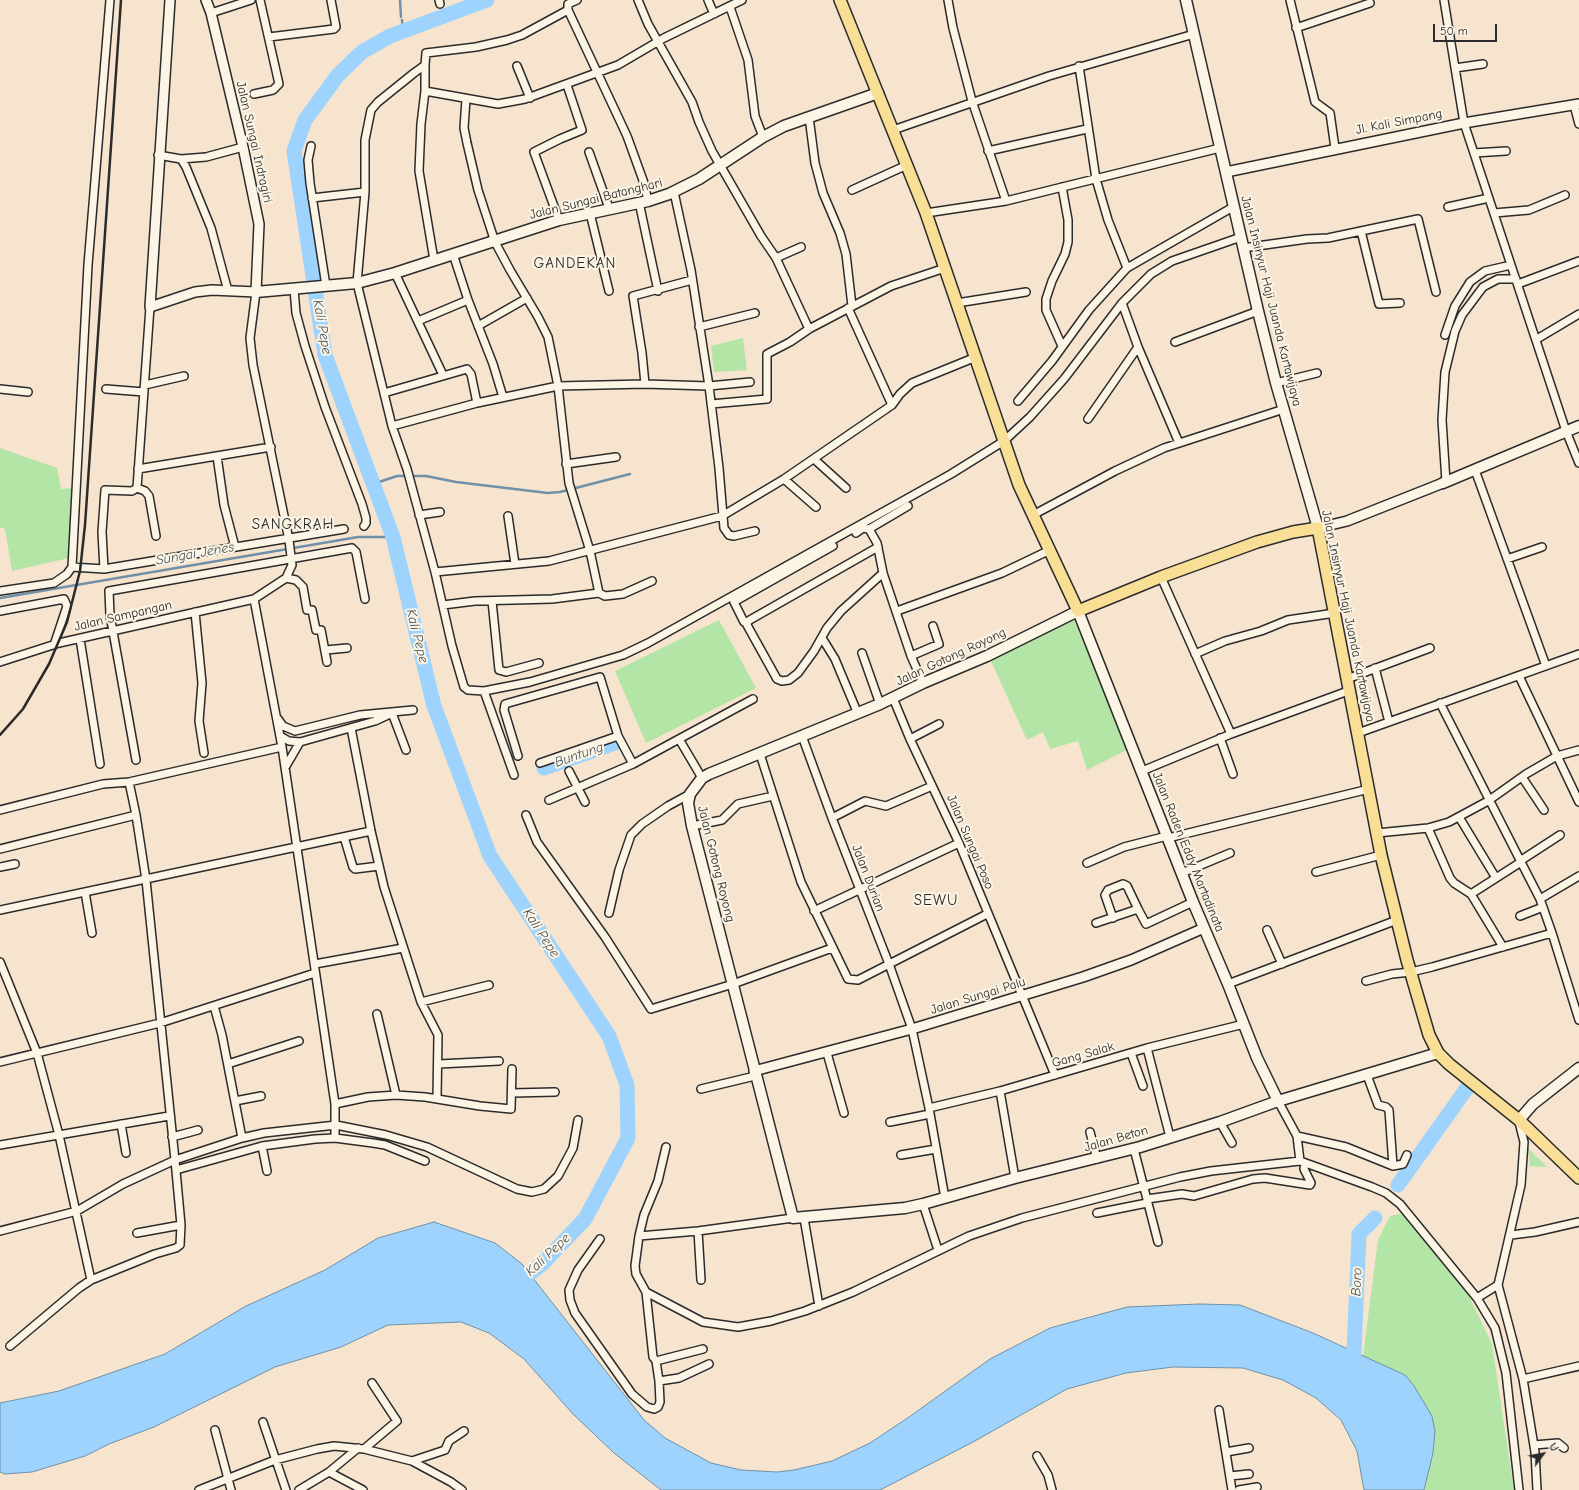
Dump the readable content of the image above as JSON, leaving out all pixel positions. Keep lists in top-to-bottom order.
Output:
{
  "streets": {
    "main road": [
      "Jalan Sungai Batanghari",
      "Jalan Insinyur Haji Juanda Kartawijaya",
      "Jalan Gotong Royong",
      "Jalan Raden Eddy Martadinata",
      "Jalan Beton"
    ],
    "street": [
      "Jl. Kali Simpang",
      "Jalan Sungai Indragiri",
      "Jalan Sampangan",
      "Jalan Sungai Poso",
      "Jalan Durian",
      "Jalan Sungai Palu",
      "Gang Salak"
    ]
  },
  "crossings": [
    ["Jl. Kali Simpang", "Jalan Insinyur Haji Juanda Kartawijaya"],
    ["Jalan Sungai Indragiri", "Jalan Sungai Batanghari"],
    ["Jalan Insinyur Haji Juanda Kartawijaya", "Jalan Beton"],
    ["Jalan Gotong Royong", "Jalan Sungai Poso"],
    ["Jalan Gotong Royong", "Jalan Raden Eddy Martadinata"],
    ["Jalan Gotong Royong", "Jalan Durian"],
    ["Jalan Gotong Royong", "Jalan Sungai Palu"],
    ["Jalan Gotong Royong", "Jalan Beton"],
    ["Jalan Sungai Poso", "Jalan Sungai Palu"],
    ["Jalan Sungai Poso", "Gang Salak"],
    ["Jalan Raden Eddy Martadinata", "Jalan Sungai Palu"],
    ["Jalan Raden Eddy Martadinata", "Gang Salak"],
    ["Jalan Raden Eddy Martadinata", "Jalan Beton"],
    ["Jalan Durian", "Jalan Sungai Palu"],
    ["Jalan Durian", "Gang Salak"],
    ["Jalan Durian", "Jalan Beton"]
  ],
  "districts": ["GANDEKAN", "SANGKRAH", "SEWU"],
  "water": [
    "Kali Pepe",
    "Sungai Jenes",
    "Buntung",
    "Boro"
  ],
  "scale_bar": "50 m",
  "north": "top right"
}
